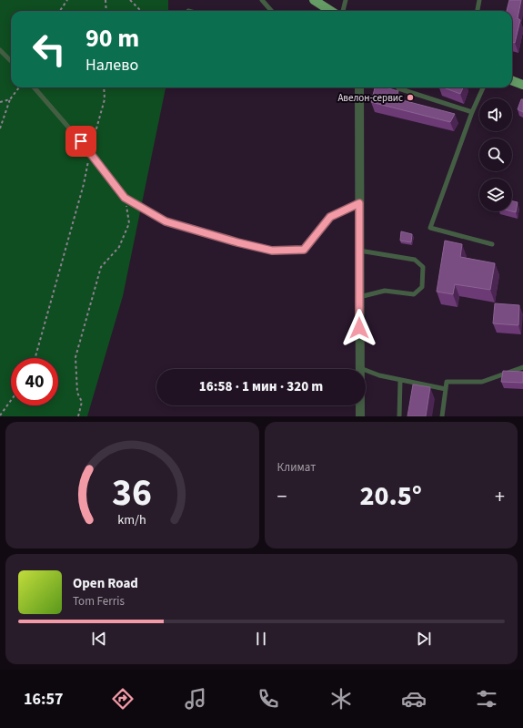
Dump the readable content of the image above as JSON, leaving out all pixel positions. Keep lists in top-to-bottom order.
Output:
{
  "places": ["Авелон-сервис"],
  "page": {
    "turn": ["90 m", "Налево"],
    "limit": "40",
    "trip": "16:58 · 1 мин · 320 m",
    "tile": "Климат",
    "heat": ["−", "20.5°", "+"],
    "song": ["Open Road", "Tom Ferris"],
    "tabs": "16:57",
    "gauge": ["36", "km/h"]
  }
}
